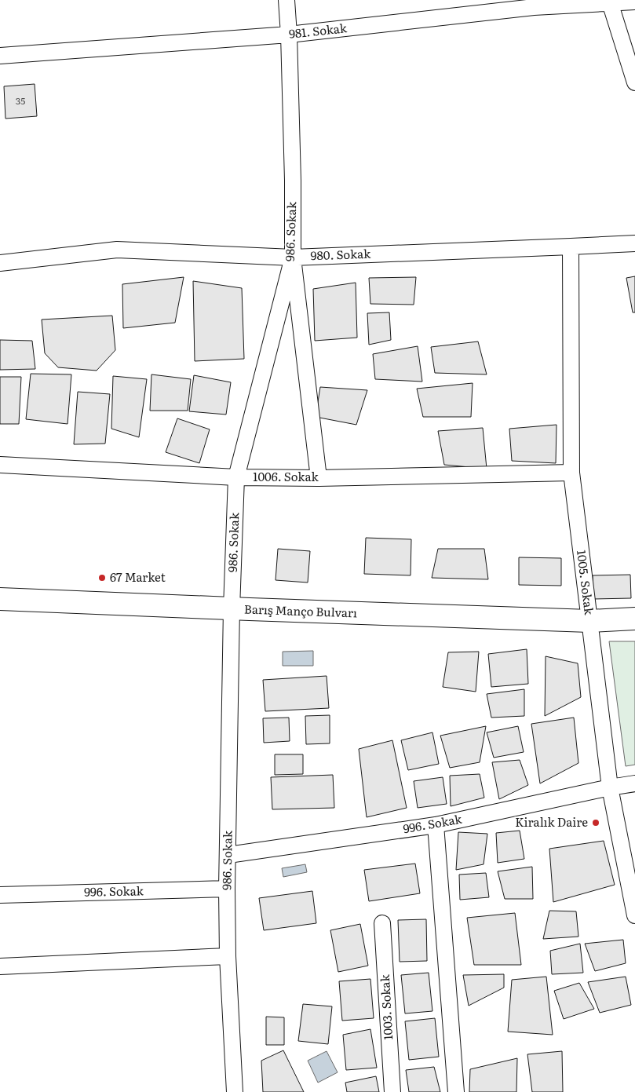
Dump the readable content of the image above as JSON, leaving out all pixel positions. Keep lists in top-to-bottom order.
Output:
{
  "streets": {
    "main road": ["Barış Manço Bulvarı"],
    "street": [
      "981. Sokak",
      "986. Sokak",
      "980. Sokak",
      "1006. Sokak",
      "1005. Sokak",
      "996. Sokak",
      "1003. Sokak"
    ]
  },
  "crossings": [
    ["981. Sokak", "986. Sokak"],
    ["986. Sokak", "980. Sokak"],
    ["986. Sokak", "1006. Sokak"],
    ["986. Sokak", "Barış Manço Bulvarı"],
    ["986. Sokak", "996. Sokak"],
    ["980. Sokak", "1005. Sokak"],
    ["1006. Sokak", "1005. Sokak"],
    ["1005. Sokak", "Barış Manço Bulvarı"],
    ["1005. Sokak", "996. Sokak"]
  ],
  "places": ["67 Market", "Kiralık Daire"],
  "house_numbers": ["35"]
}
